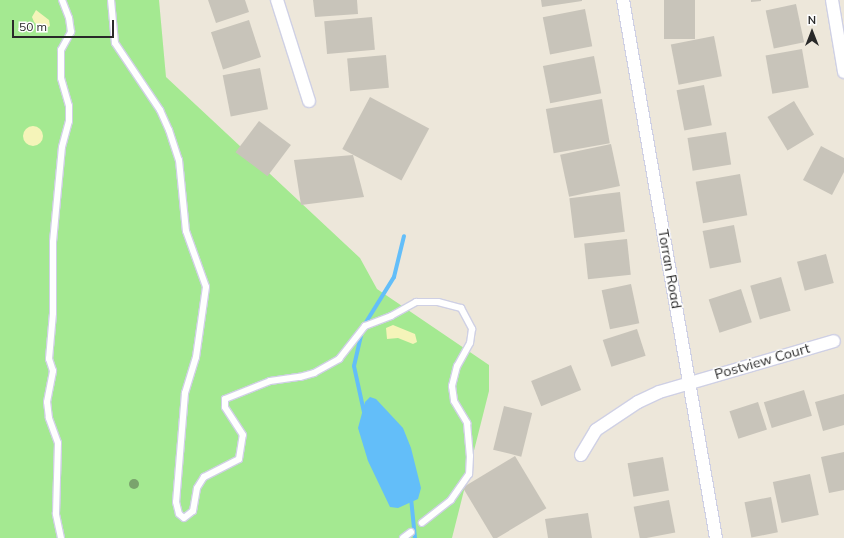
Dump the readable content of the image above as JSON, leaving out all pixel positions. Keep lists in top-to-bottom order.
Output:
{
  "streets": {
    "street": ["Torran Road", "Postview Court"]
  },
  "crossings": [
    ["Torran Road", "Postview Court"]
  ],
  "scale_bar": "50 m",
  "north": "top"
}
